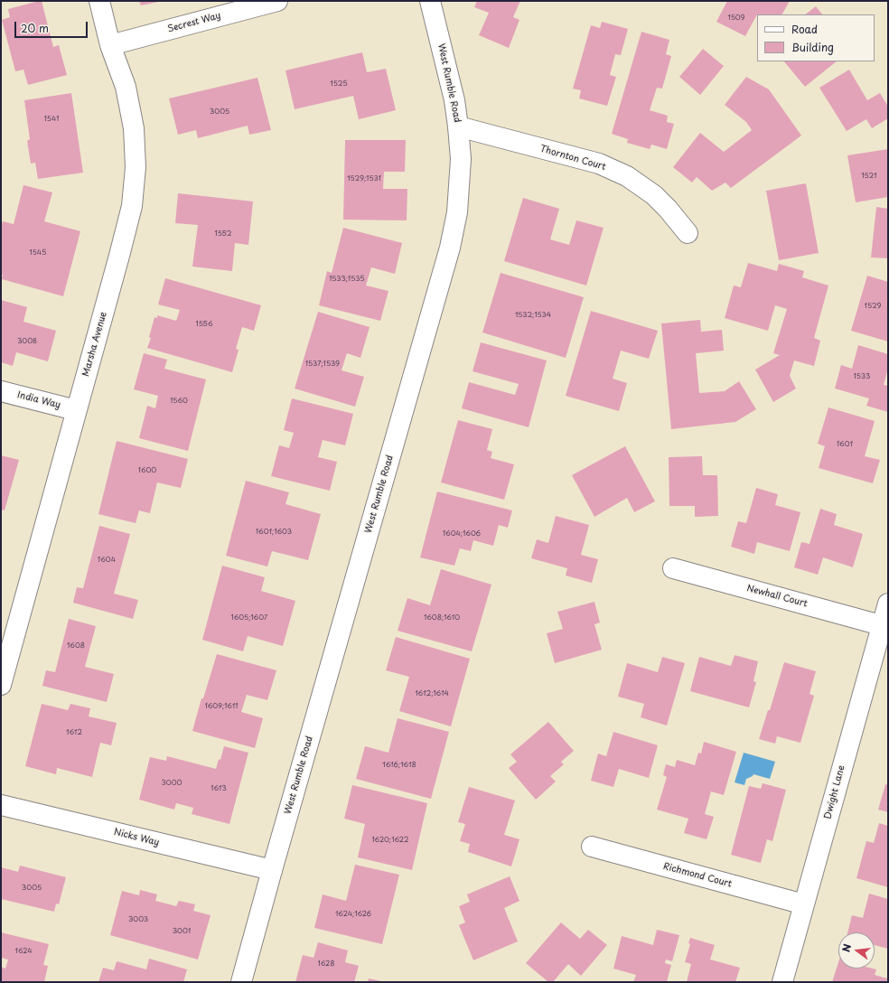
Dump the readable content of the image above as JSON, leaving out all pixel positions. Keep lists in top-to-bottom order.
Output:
{
  "streets": {
    "street": [
      "Secrest Way",
      "West Rumble Road",
      "Thornton Court",
      "Marsha Avenue",
      "India Way",
      "Newhall Court",
      "Dwight Lane",
      "Nicks Way",
      "Richmond Court"
    ]
  },
  "crossings": [
    ["Secrest Way", "Marsha Avenue"],
    ["West Rumble Road", "Thornton Court"],
    ["West Rumble Road", "Nicks Way"],
    ["Marsha Avenue", "India Way"],
    ["Newhall Court", "Dwight Lane"],
    ["Dwight Lane", "Richmond Court"]
  ],
  "house_numbers": [
    "1509",
    "1525",
    "3005",
    "1541",
    "1521",
    "1529;1531",
    "1552",
    "1545",
    "1533;1535",
    "1529",
    "1532;1534",
    "1556",
    "3008",
    "1537;1539",
    "1533",
    "1560",
    "1601",
    "1600",
    "1601;1603",
    "1604;1606",
    "1604",
    "1605;1607",
    "1608;1610",
    "1608",
    "1612;1614",
    "1609;1611",
    "1612",
    "1616;1618",
    "3000",
    "1613",
    "1620;1622",
    "3005",
    "1624;1626",
    "3003",
    "3001",
    "1624",
    "1628"
  ],
  "legend": ["Road", "Building"],
  "scale_bar": "20 m",
  "north": "left"
}
